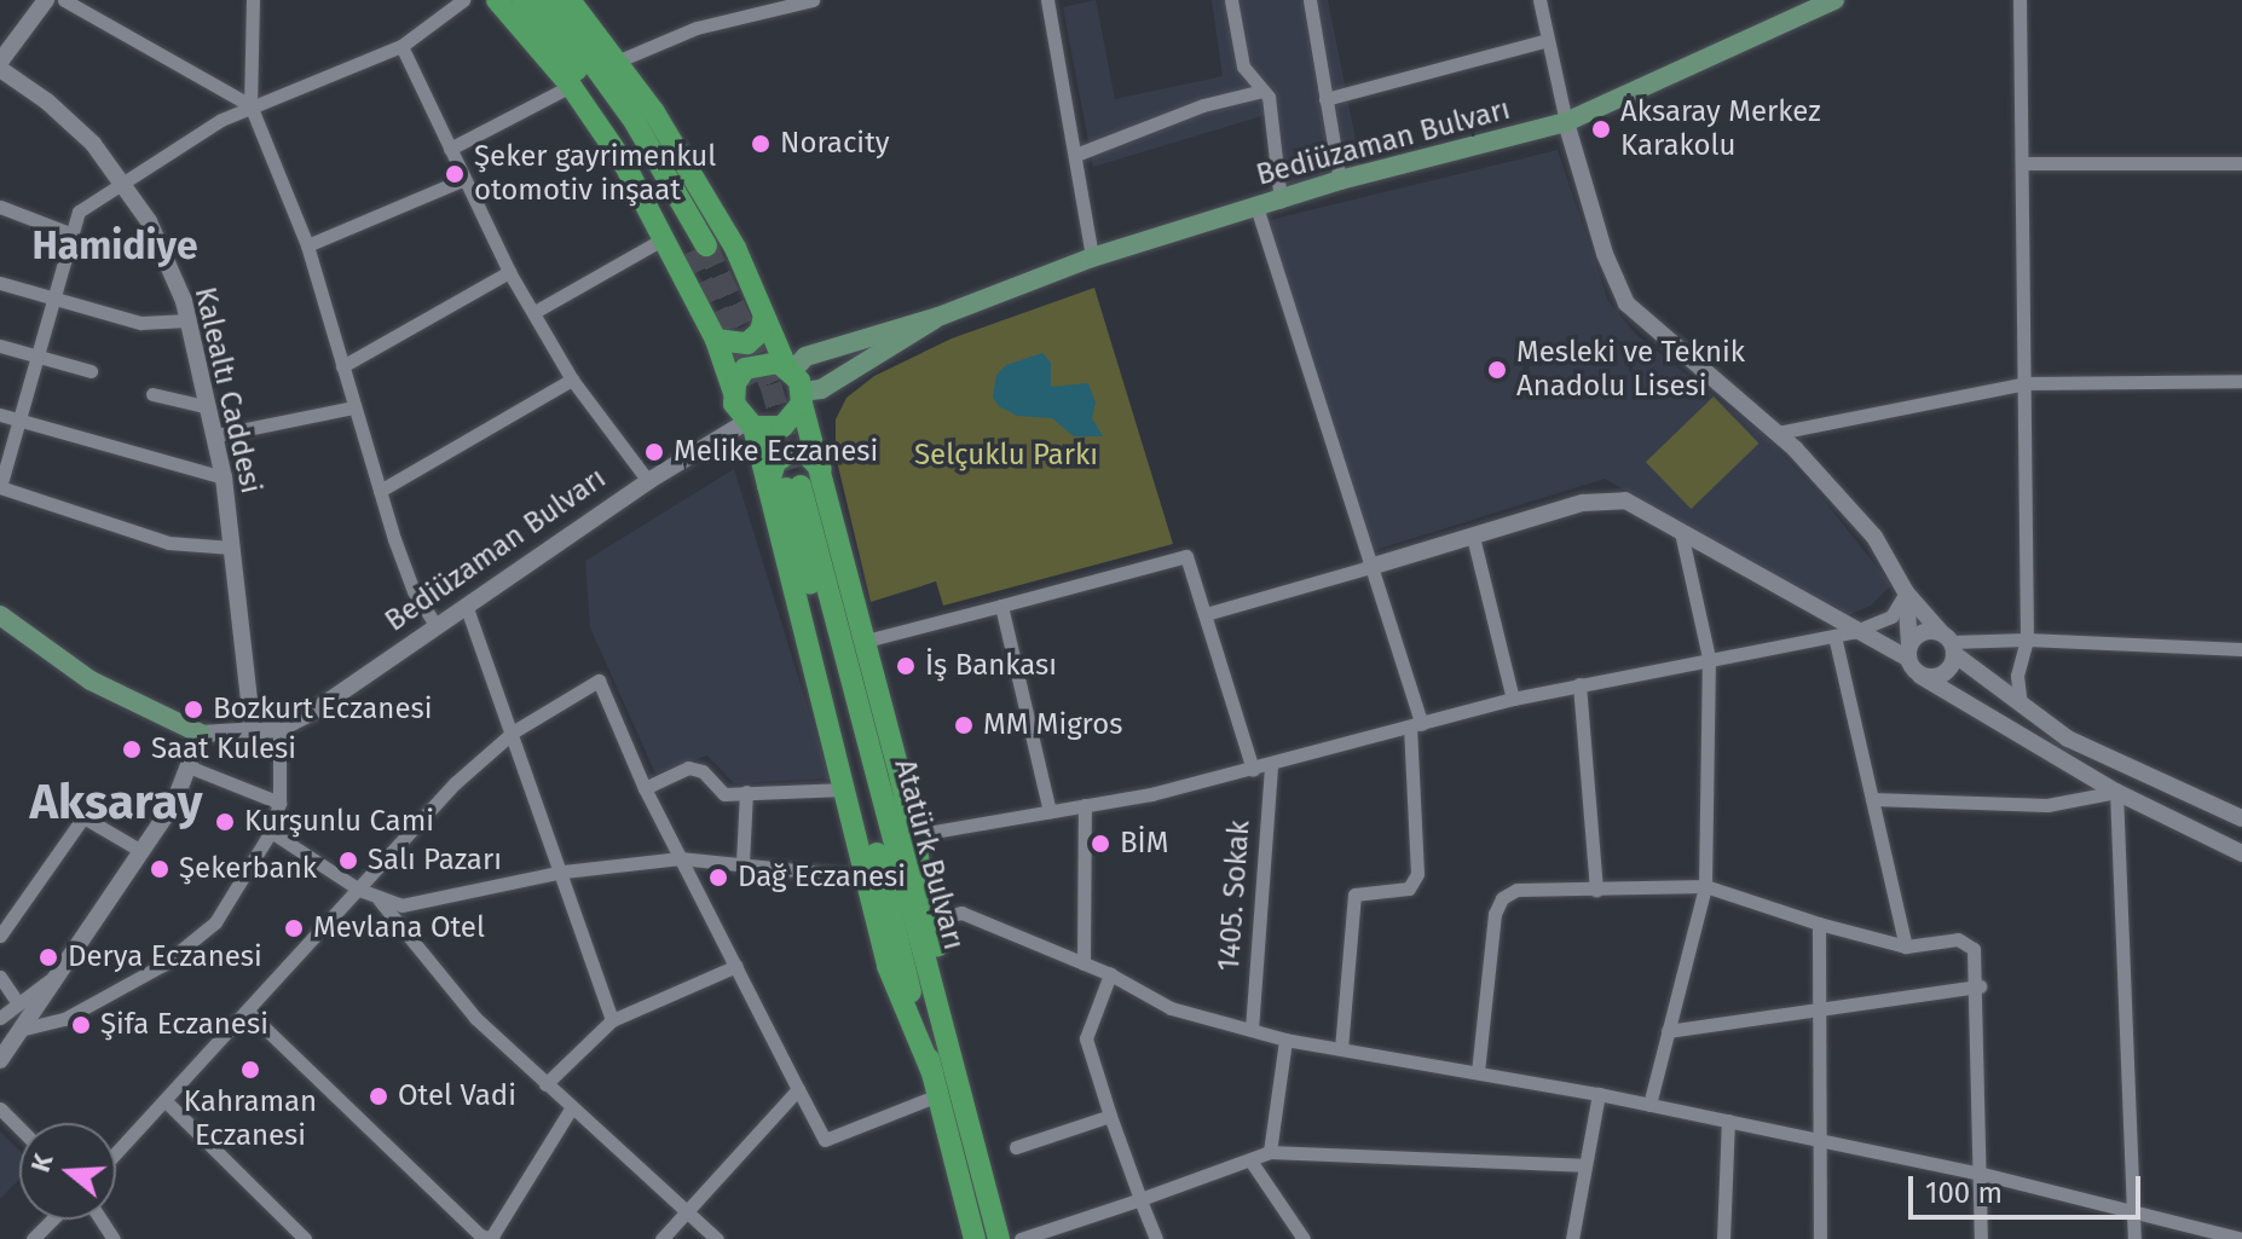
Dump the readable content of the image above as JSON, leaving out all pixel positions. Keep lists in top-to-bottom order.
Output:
{
  "streets": {
    "main road": ["Bediüzaman Bulvarı", "Atatürk Bulvarı"],
    "street": ["Kalealtı Caddesi", "1405. Sokak"]
  },
  "districts": ["Hamidiye", "Aksaray"],
  "parks": ["Selçuklu Parkı"],
  "places": [
    "Aksaray Merkez Karakolu",
    "Noracity",
    "Şeker gayrimenkul otomotiv inşaat",
    "Mesleki ve Teknik Anadolu Lisesi",
    "Melike Eczanesi",
    "İş Bankası",
    "Bozkurt Eczanesi",
    "MM Migros",
    "Saat Kulesi",
    "Kurşunlu Cami",
    "BİM",
    "Salı Pazarı",
    "Şekerbank",
    "Dağ Eczanesi",
    "Mevlana Otel",
    "Derya Eczanesi",
    "Şifa Eczanesi",
    "Kahraman Eczanesi",
    "Otel Vadi"
  ],
  "scale_bar": "100 m",
  "north": "left"
}
